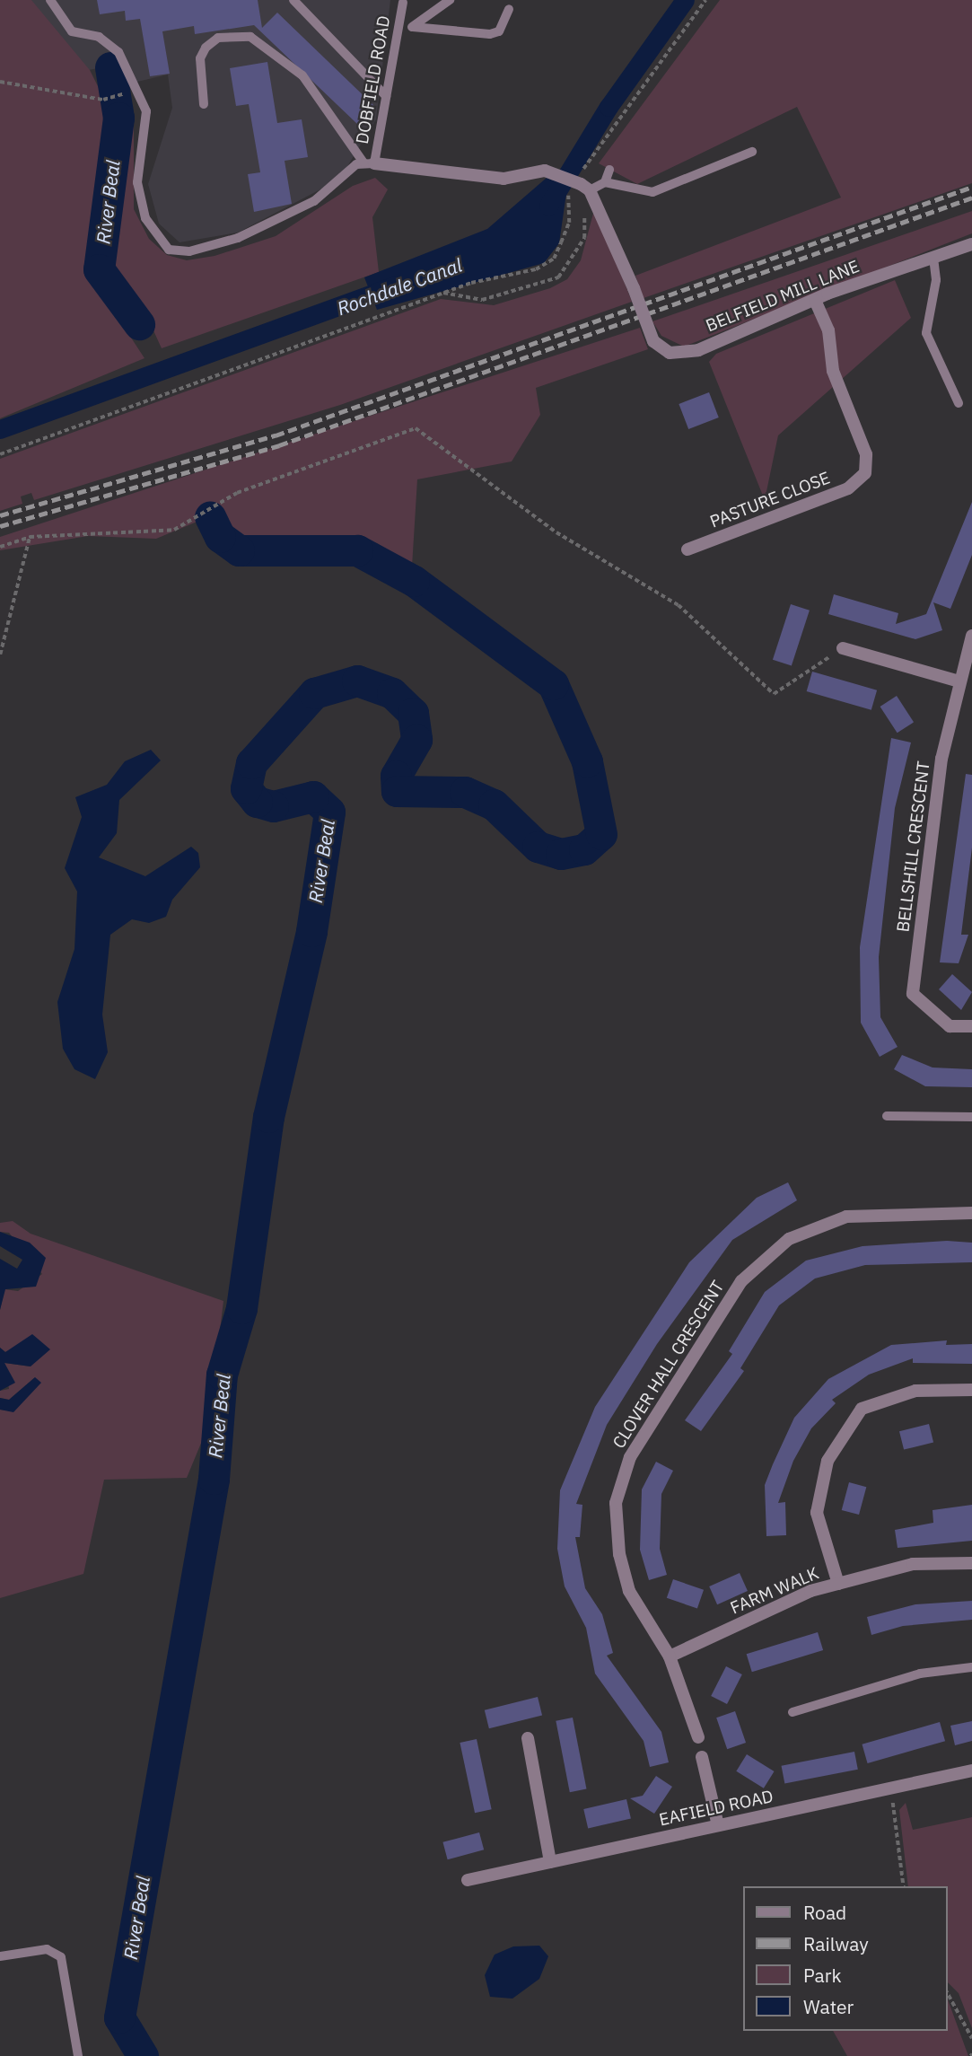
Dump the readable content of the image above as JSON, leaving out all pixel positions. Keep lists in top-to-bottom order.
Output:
{
  "streets": {
    "street": [
      "BELFIELD MILL LANE",
      "PASTURE CLOSE",
      "BELLSHILL CRESCENT",
      "CLOVER HALL CRESCENT",
      "FARM WALK",
      "EAFIELD ROAD"
    ],
    "lane": ["DOBFIELD ROAD"]
  },
  "crossings": [
    ["BELFIELD MILL LANE", "PASTURE CLOSE"],
    ["CLOVER HALL CRESCENT", "FARM WALK"]
  ],
  "water": ["River Beal", "Rochdale Canal"],
  "legend": [
    "Road",
    "Railway",
    "Park",
    "Water"
  ]
}
